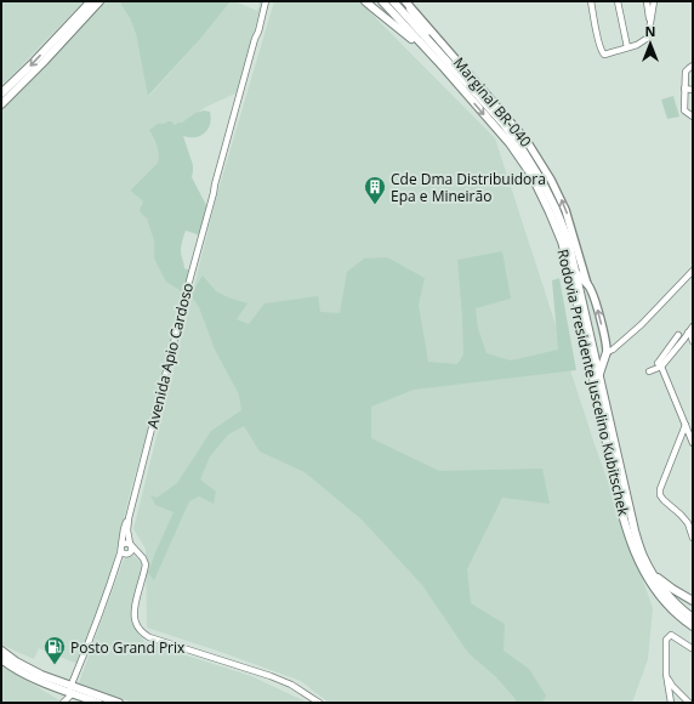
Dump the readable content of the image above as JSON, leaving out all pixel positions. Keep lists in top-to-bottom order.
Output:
{
  "streets": {
    "highway": ["Rodovia Presidente Juscelino Kubitschek"],
    "main road": ["Marginal BR-040"],
    "street": ["Avenida Apio Cardoso"]
  },
  "one_way": ["Marginal BR-040"],
  "places": {
    "building": ["Cde Dma Distribuidora Epa e Mineirão"],
    "fuel station": ["Posto Grand Prix"]
  },
  "north": "top"
}
